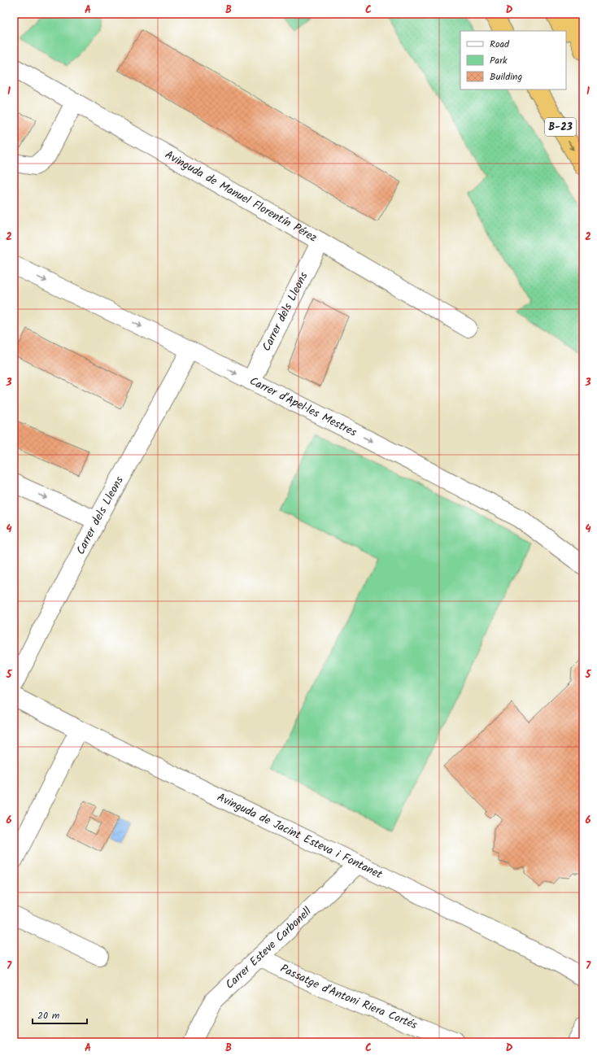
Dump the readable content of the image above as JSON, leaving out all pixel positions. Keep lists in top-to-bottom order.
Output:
{
  "streets": {
    "highway": ["B-23"],
    "street": [
      "Avinguda de Manuel Florentín Pérez",
      "Carrer dels Lleons",
      "Carrer d'Apel·les Mestres",
      "Avinguda de Jacint Esteva i Fontanet",
      "Carrer Esteve Carbonell",
      "Passatge d'Antoni Riera Cortés"
    ]
  },
  "crossings": [
    ["Avinguda de Manuel Florentín Pérez", "Carrer dels Lleons"],
    ["Carrer dels Lleons", "Carrer d'Apel·les Mestres"],
    ["Avinguda de Jacint Esteva i Fontanet", "Carrer Esteve Carbonell"],
    ["Carrer Esteve Carbonell", "Passatge d'Antoni Riera Cortés"]
  ],
  "one_way": ["Carrer d'Apel·les Mestres"],
  "legend": ["Road", "Park", "Building"],
  "scale_bar": "20 m",
  "grid": {
    "columns": [
      "A",
      "B",
      "C",
      "D"
    ],
    "rows": [
      "1",
      "2",
      "3",
      "4",
      "5",
      "6",
      "7"
    ]
  }
}
